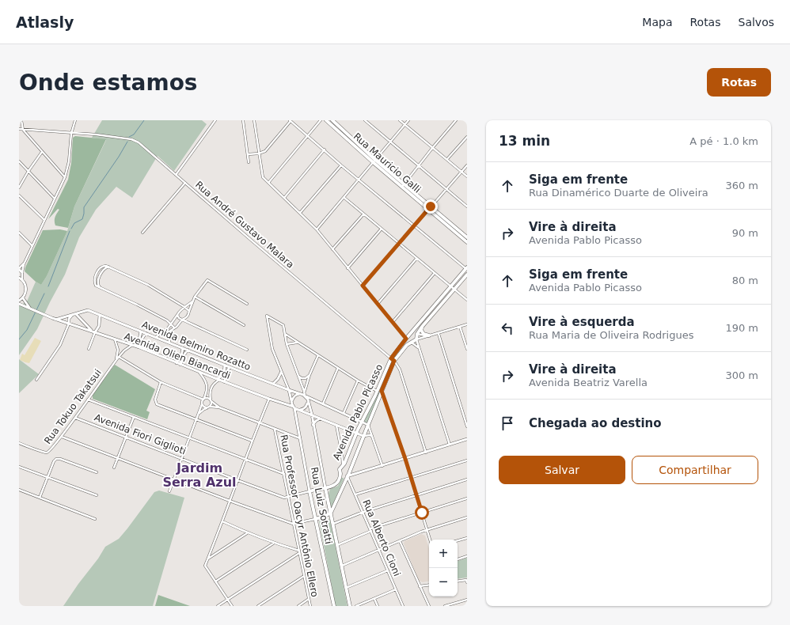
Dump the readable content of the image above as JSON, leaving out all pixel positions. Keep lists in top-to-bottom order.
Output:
{
  "streets": {
    "main road": [
      "Rua Mauricio Galli",
      "Avenida Pablo Picasso",
      "Avenida Fiori Giglioti",
      "Rua Luiz Sotratti"
    ],
    "street": [
      "Rua André Gustavo Malara",
      "Avenida Belmiro Rozatto",
      "Avenida Olien Biancardi",
      "Rua Tokuo Takatsui",
      "Rua Professor Oacyr Antônio Ellero",
      "Rua Alberto Cioni"
    ]
  },
  "crossings": [
    ["Rua André Gustavo Malara", "Avenida Pablo Picasso"],
    ["Avenida Belmiro Rozatto", "Avenida Olien Biancardi"],
    ["Avenida Belmiro Rozatto", "Rua Luiz Sotratti"],
    ["Avenida Olien Biancardi", "Rua Tokuo Takatsui"],
    ["Avenida Olien Biancardi", "Rua Luiz Sotratti"],
    ["Rua Tokuo Takatsui", "Avenida Fiori Giglioti"],
    ["Avenida Pablo Picasso", "Avenida Fiori Giglioti"],
    ["Avenida Pablo Picasso", "Rua Alberto Cioni"],
    ["Avenida Fiori Giglioti", "Rua Luiz Sotratti"],
    ["Avenida Fiori Giglioti", "Rua Professor Oacyr Antônio Ellero"]
  ],
  "districts": ["Jardim Serra Azul"],
  "page": {
    "header": "Atlasly",
    "nav": ["Mapa", "Rotas", "Salvos"],
    "buttons": [
      "Rotas",
      ["Salvar", "Compartilhar"]
    ],
    "title": "Onde estamos",
    "heading": ["13 min", "A pé · 1.0 km"],
    "list": [
      ["Siga em frente", "Rua Dinamérico Duarte de Oliveira", "360 m"],
      ["Vire à direita", "Avenida Pablo Picasso", "90 m"],
      ["Siga em frente", "Avenida Pablo Picasso", "80 m"],
      ["Vire à esquerda", "Rua Maria de Oliveira Rodrigues", "190 m"],
      ["Vire à direita", "Avenida Beatriz Varella", "300 m"],
      "Chegada ao destino"
    ],
    "map_buttons": ["+", "−"]
  }
}
